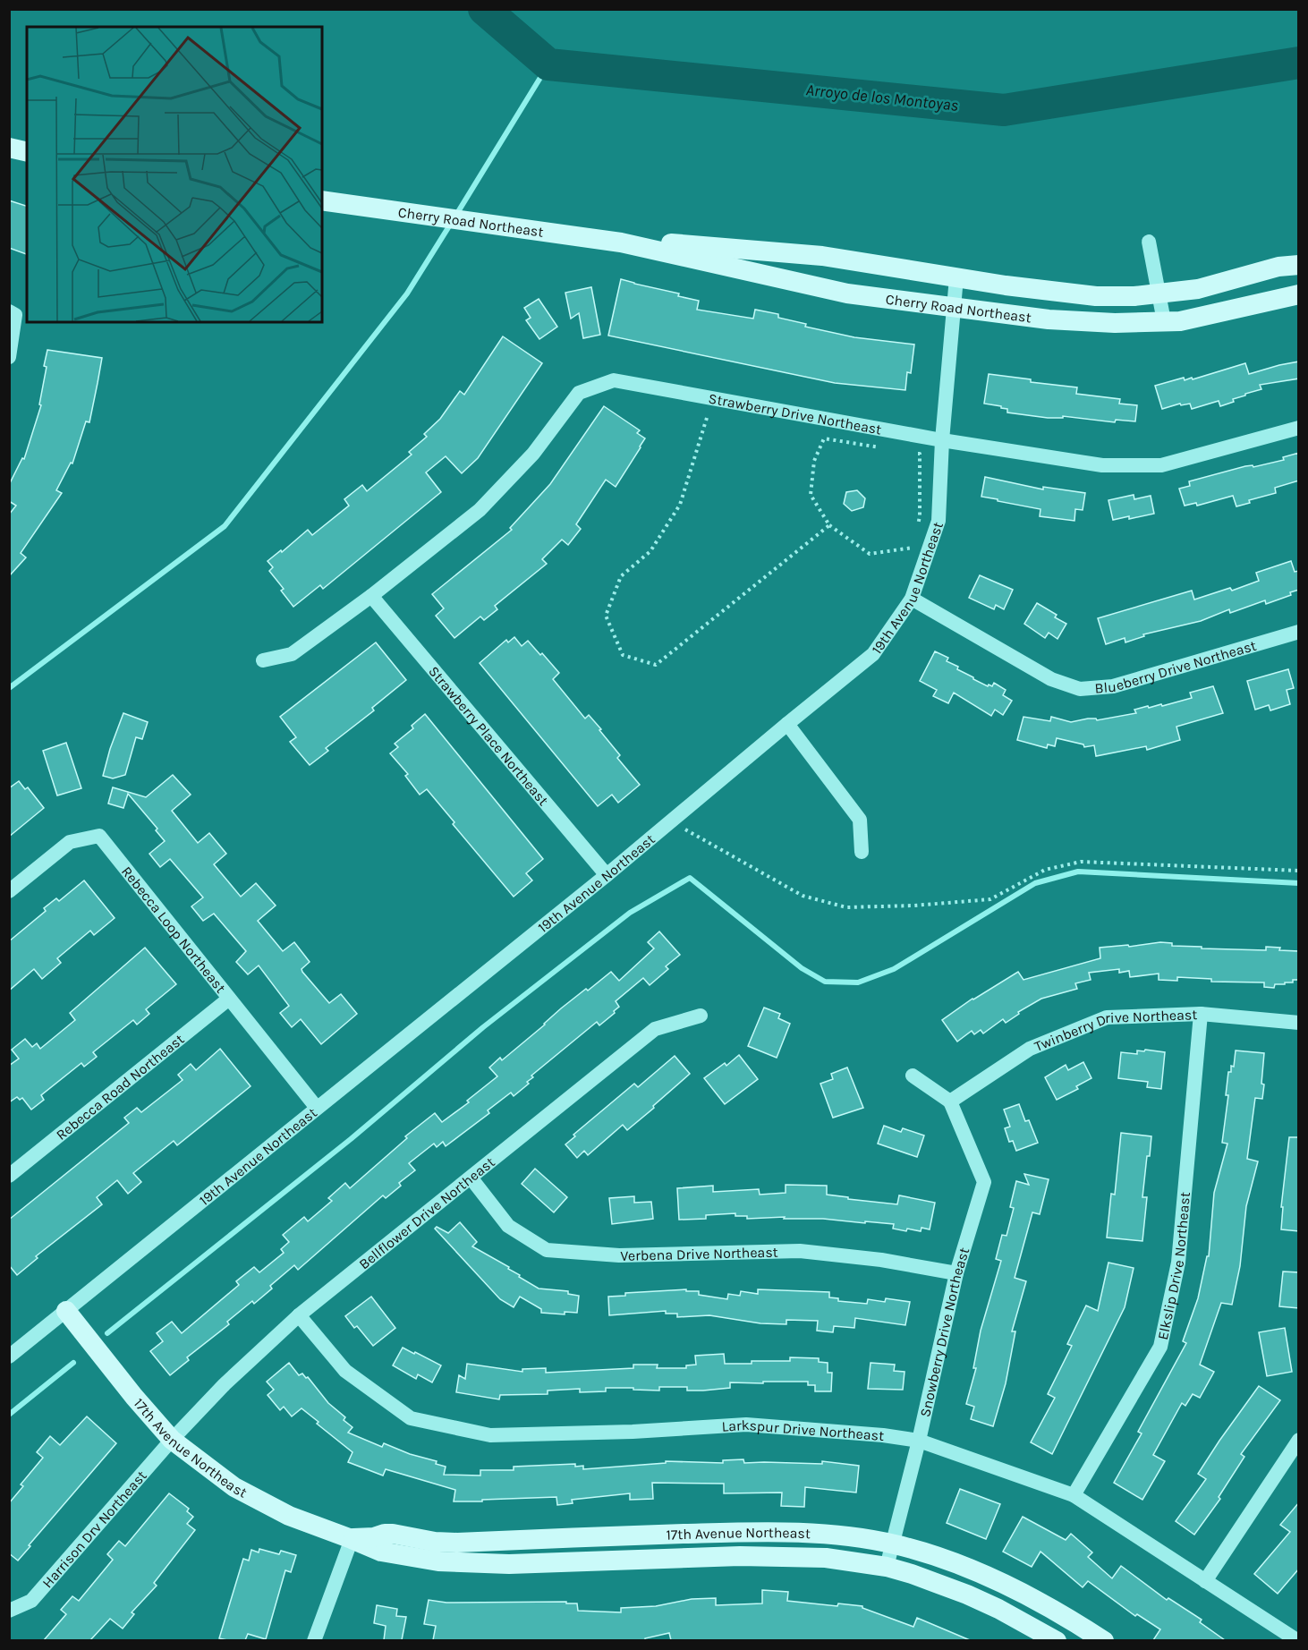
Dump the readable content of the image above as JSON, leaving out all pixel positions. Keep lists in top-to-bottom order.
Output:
{
  "streets": {
    "street": [
      "Cherry Road Northeast",
      "Strawberry Drive Northeast",
      "19th Avenue Northeast",
      "Blueberry Drive Northeast",
      "Strawberry Place Northeast",
      "Rebecca Loop Northeast",
      "Twinberry Drive Northeast",
      "Rebecca Road Northeast",
      "Bellflower Drive Northeast",
      "Verbena Drive Northeast",
      "Elkslip Drive Northeast",
      "Snowberry Drive Northeast",
      "Larkspur Drive Northeast",
      "17th Avenue Northeast",
      "Harrison Drv Northeast"
    ]
  },
  "crossings": [
    ["Cherry Road Northeast", "19th Avenue Northeast"],
    ["Strawberry Drive Northeast", "19th Avenue Northeast"],
    ["Strawberry Drive Northeast", "Strawberry Place Northeast"],
    ["19th Avenue Northeast", "Blueberry Drive Northeast"],
    ["19th Avenue Northeast", "Strawberry Place Northeast"],
    ["19th Avenue Northeast", "Rebecca Loop Northeast"],
    ["19th Avenue Northeast", "17th Avenue Northeast"],
    ["Rebecca Loop Northeast", "Rebecca Road Northeast"],
    ["Twinberry Drive Northeast", "Elkslip Drive Northeast"],
    ["Twinberry Drive Northeast", "Snowberry Drive Northeast"],
    ["Bellflower Drive Northeast", "Verbena Drive Northeast"],
    ["Bellflower Drive Northeast", "Larkspur Drive Northeast"],
    ["Bellflower Drive Northeast", "17th Avenue Northeast"],
    ["Bellflower Drive Northeast", "Harrison Drv Northeast"],
    ["Verbena Drive Northeast", "Snowberry Drive Northeast"],
    ["Elkslip Drive Northeast", "Larkspur Drive Northeast"],
    ["Snowberry Drive Northeast", "Larkspur Drive Northeast"],
    ["Snowberry Drive Northeast", "17th Avenue Northeast"],
    ["17th Avenue Northeast", "Harrison Drv Northeast"]
  ],
  "water": ["Arroyo de los Montoyas"]
}
